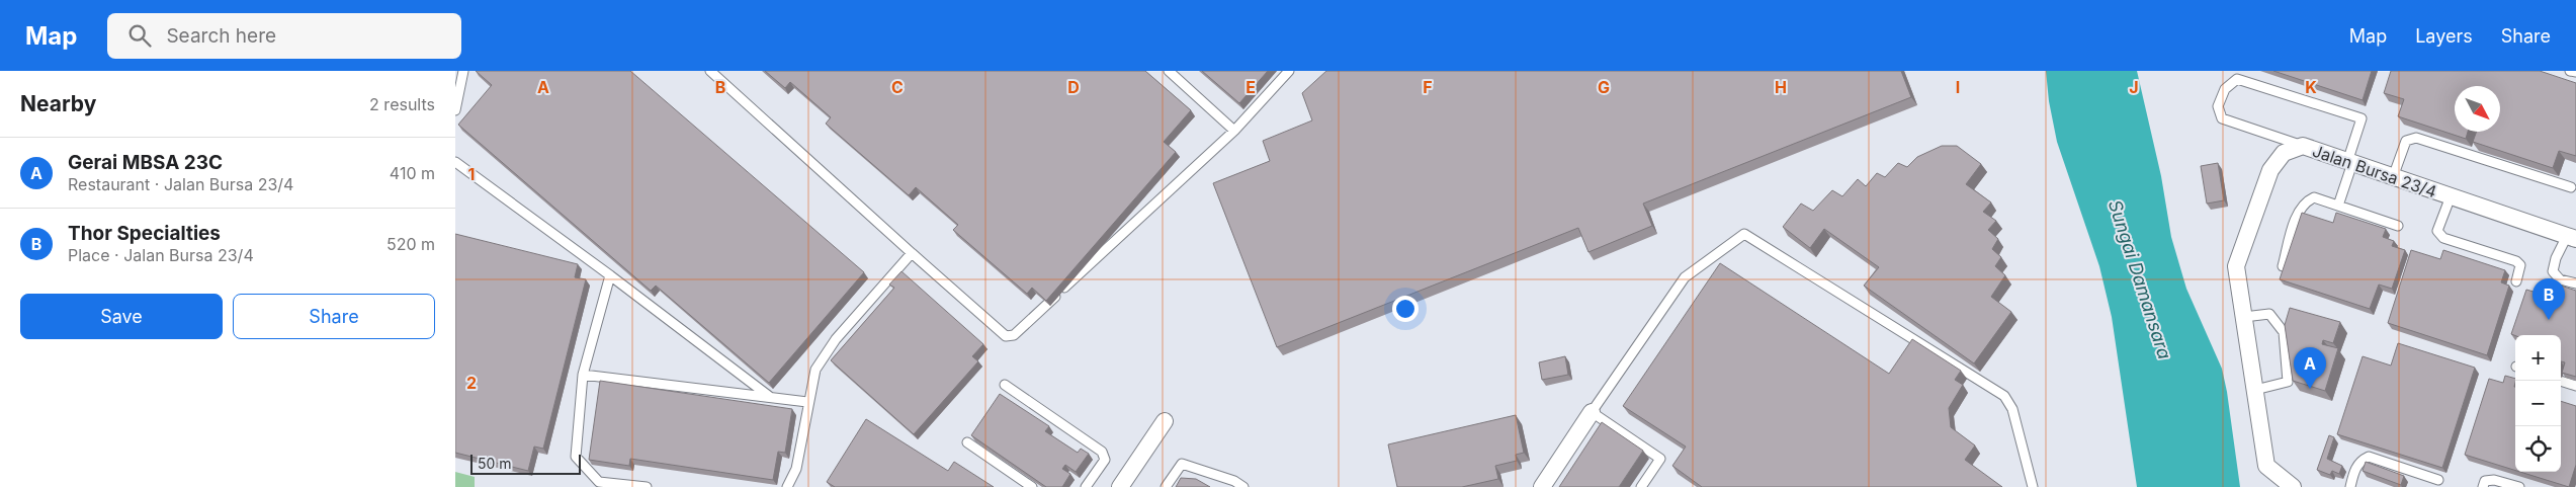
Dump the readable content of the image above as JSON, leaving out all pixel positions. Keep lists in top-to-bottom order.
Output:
{
  "streets": {
    "street": ["Jalan Bursa 23/4"]
  },
  "water": ["Sungai Damansara"],
  "scale_bar": "50 m",
  "north": "bottom right",
  "page": {
    "header": "Map",
    "search": "Search here",
    "nav": ["Map", "Layers", "Share"],
    "heading": ["Nearby", "2 results"],
    "list": [
      {
        "mark": "A",
        "name": "Gerai MBSA 23C",
        "note": "Restaurant · Jalan Bursa 23/4",
        "value": "410 m"
      },
      {
        "mark": "B",
        "name": "Thor Specialties",
        "note": "Place · Jalan Bursa 23/4",
        "value": "520 m"
      }
    ],
    "buttons": ["Save", "Share"],
    "pins": ["B", "A"],
    "map_buttons": ["+", "−"],
    "scale": "50 m"
  },
  "grid": {
    "columns": [
      "A",
      "B",
      "C",
      "D",
      "E",
      "F",
      "G",
      "H",
      "I",
      "J",
      "K"
    ],
    "rows": ["1", "2"]
  }
}
